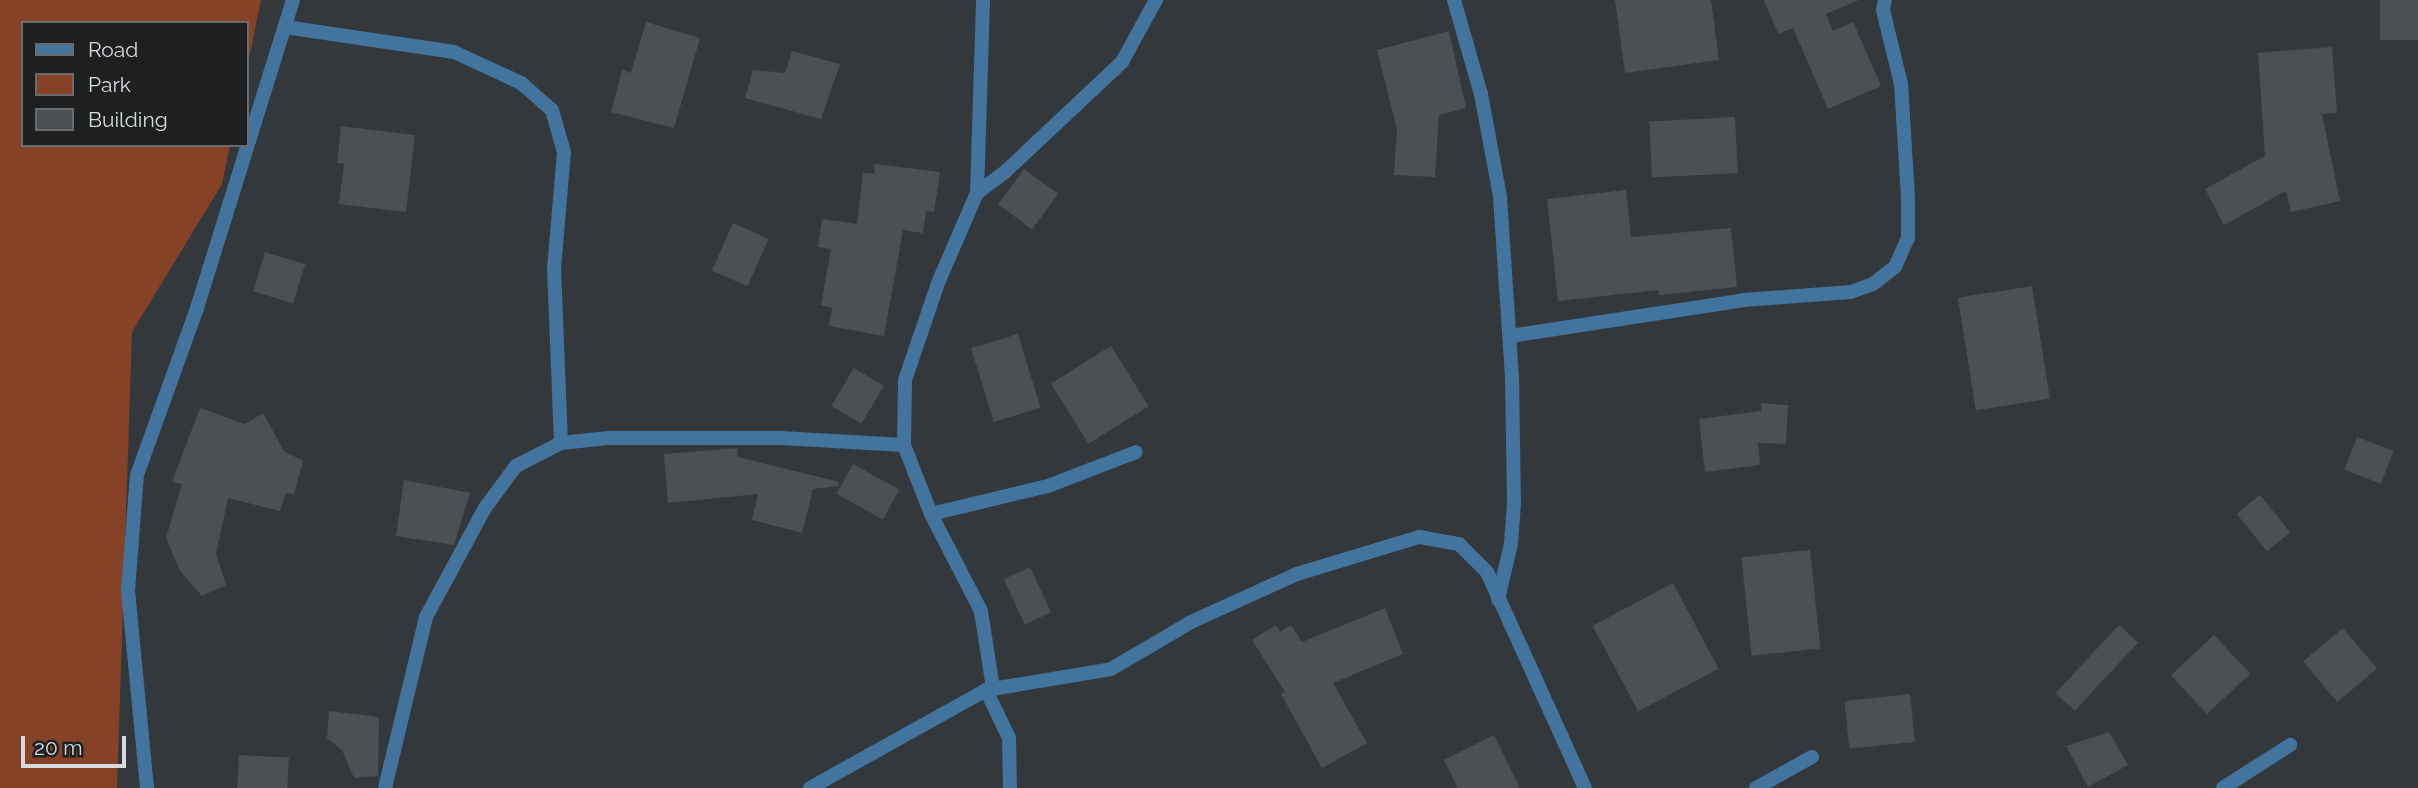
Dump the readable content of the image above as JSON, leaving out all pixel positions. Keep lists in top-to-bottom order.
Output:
{
  "legend": ["Road", "Park", "Building"],
  "scale_bar": "20 m"
}
